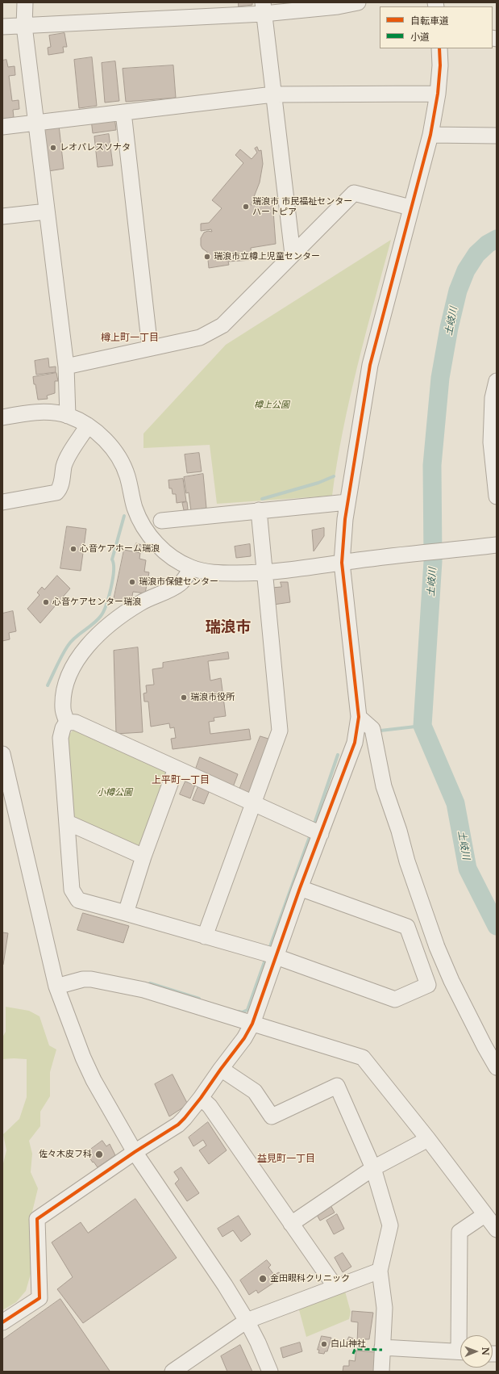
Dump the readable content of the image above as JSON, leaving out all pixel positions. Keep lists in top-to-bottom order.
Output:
{
  "districts": [
    "樽上町一丁目",
    "瑞浪市",
    "上平町一丁目",
    "益見町一丁目"
  ],
  "water": ["土岐川"],
  "parks": ["樽上公園", "小樽公園"],
  "places": [
    "レオパレスソナタ",
    "瑞浪市 市民福祉センター ハートピア",
    "瑞浪市立樽上児童センター",
    "心音ケアホーム瑞浪",
    "瑞浪市保健センター",
    "心音ケアセンター瑞浪",
    "瑞浪市役所",
    "佐々木皮フ科",
    "金田眼科クリニック",
    "白山神社"
  ],
  "legend": ["自転車道", "小道"],
  "north": "right"
}
